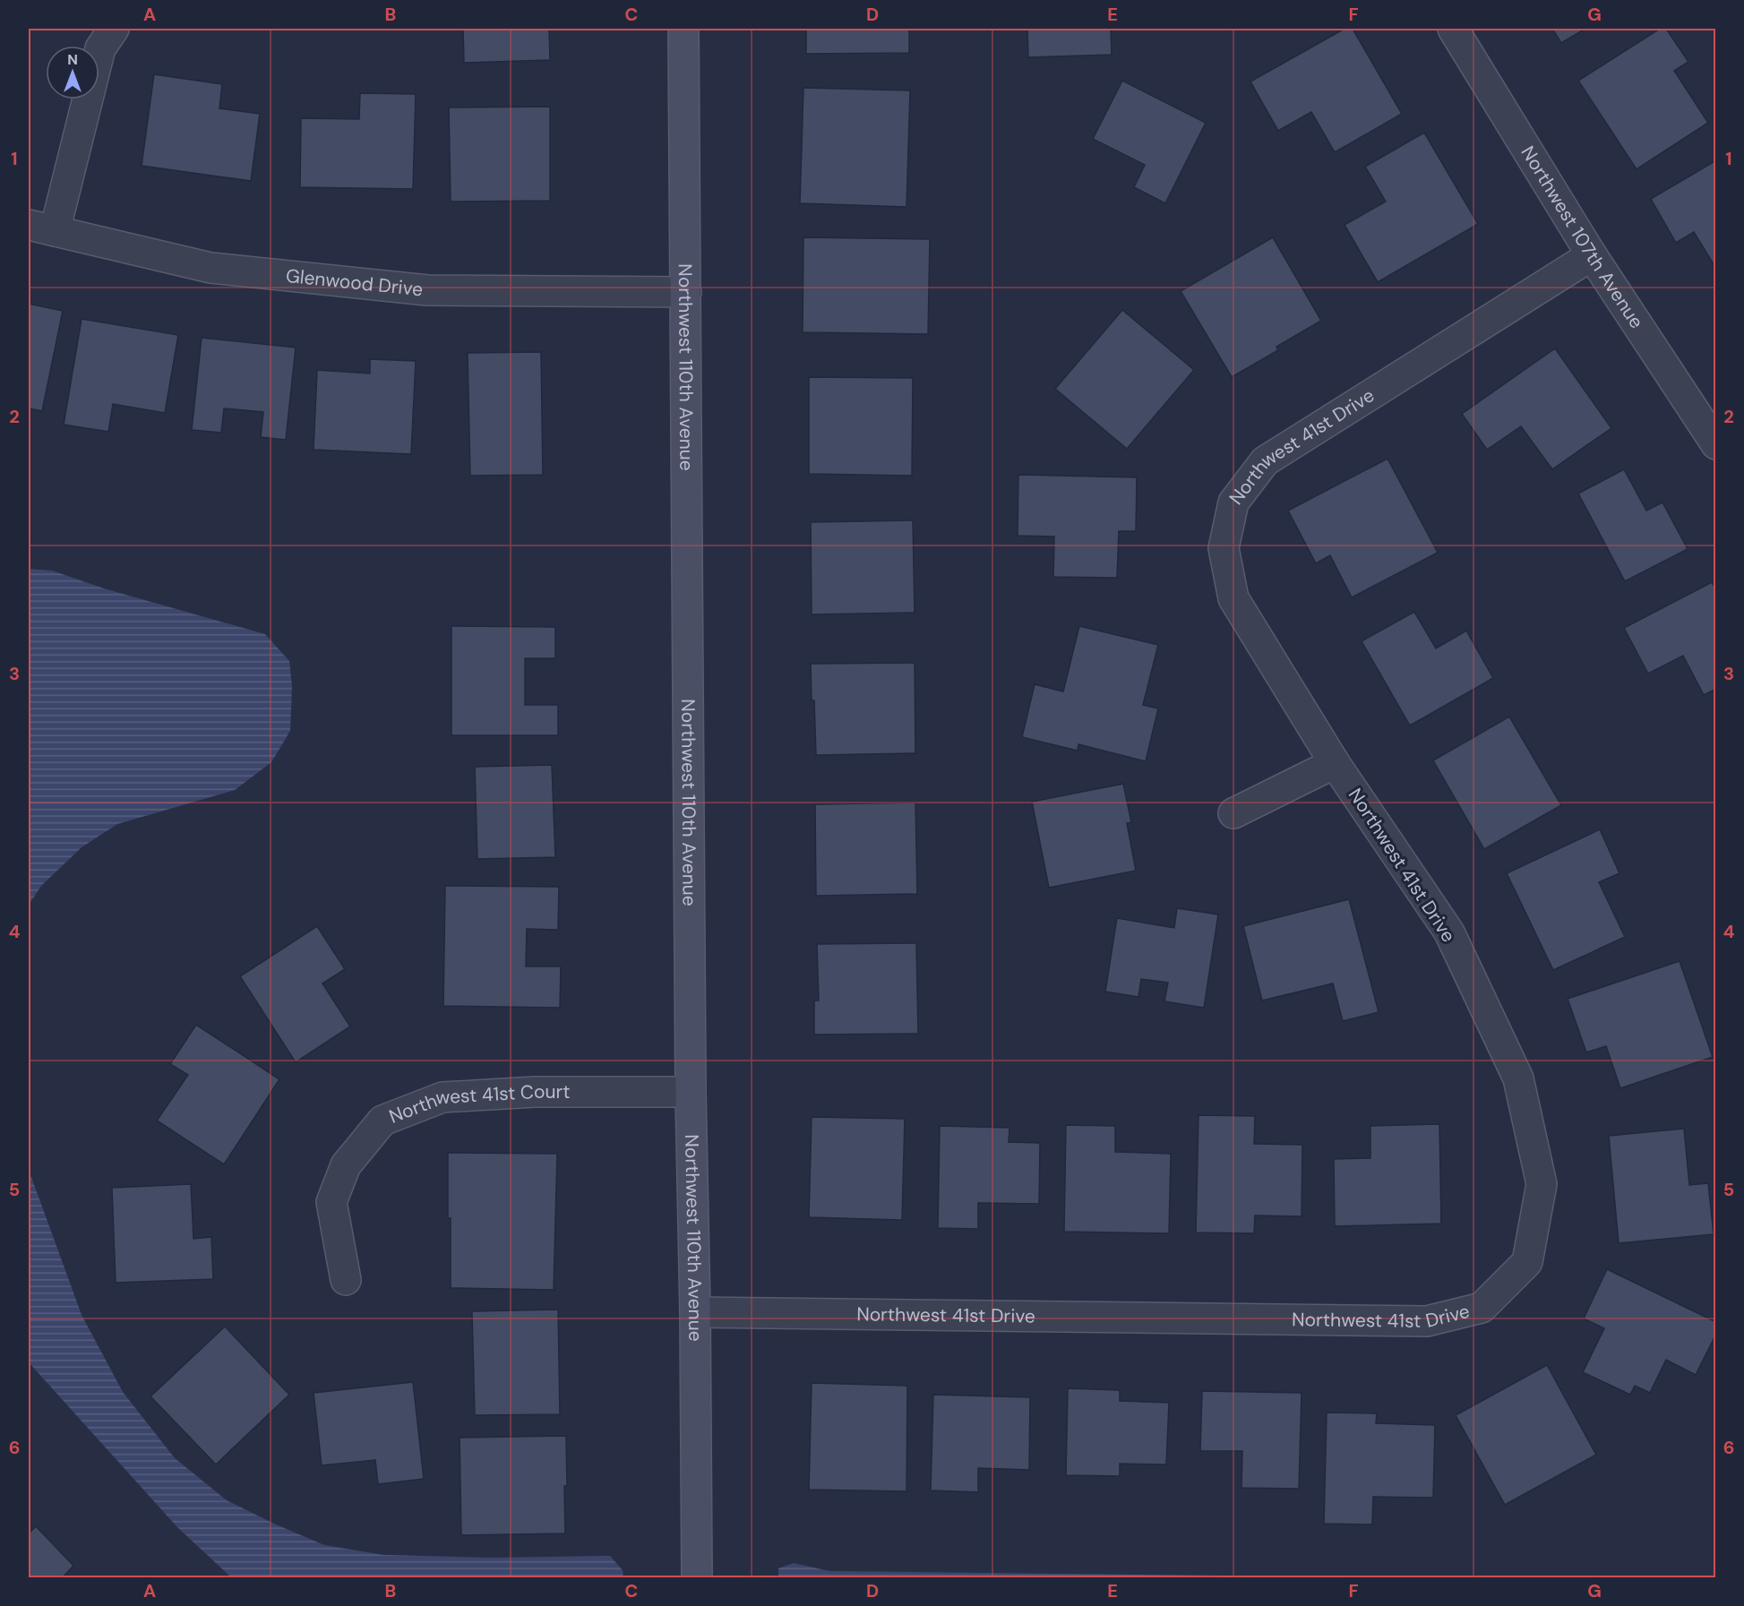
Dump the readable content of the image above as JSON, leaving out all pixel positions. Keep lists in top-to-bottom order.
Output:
{
  "streets": {
    "street": [
      "Northwest 107th Avenue",
      "Glenwood Drive",
      "Northwest 110th Avenue",
      "Northwest 41st Drive",
      "Northwest 41st Court"
    ]
  },
  "crossings": [
    ["Northwest 107th Avenue", "Northwest 41st Drive"],
    ["Glenwood Drive", "Northwest 110th Avenue"],
    ["Northwest 110th Avenue", "Northwest 41st Drive"],
    ["Northwest 110th Avenue", "Northwest 41st Court"]
  ],
  "north": "top",
  "grid": {
    "columns": [
      "A",
      "B",
      "C",
      "D",
      "E",
      "F",
      "G"
    ],
    "rows": [
      "1",
      "2",
      "3",
      "4",
      "5",
      "6"
    ]
  }
}
